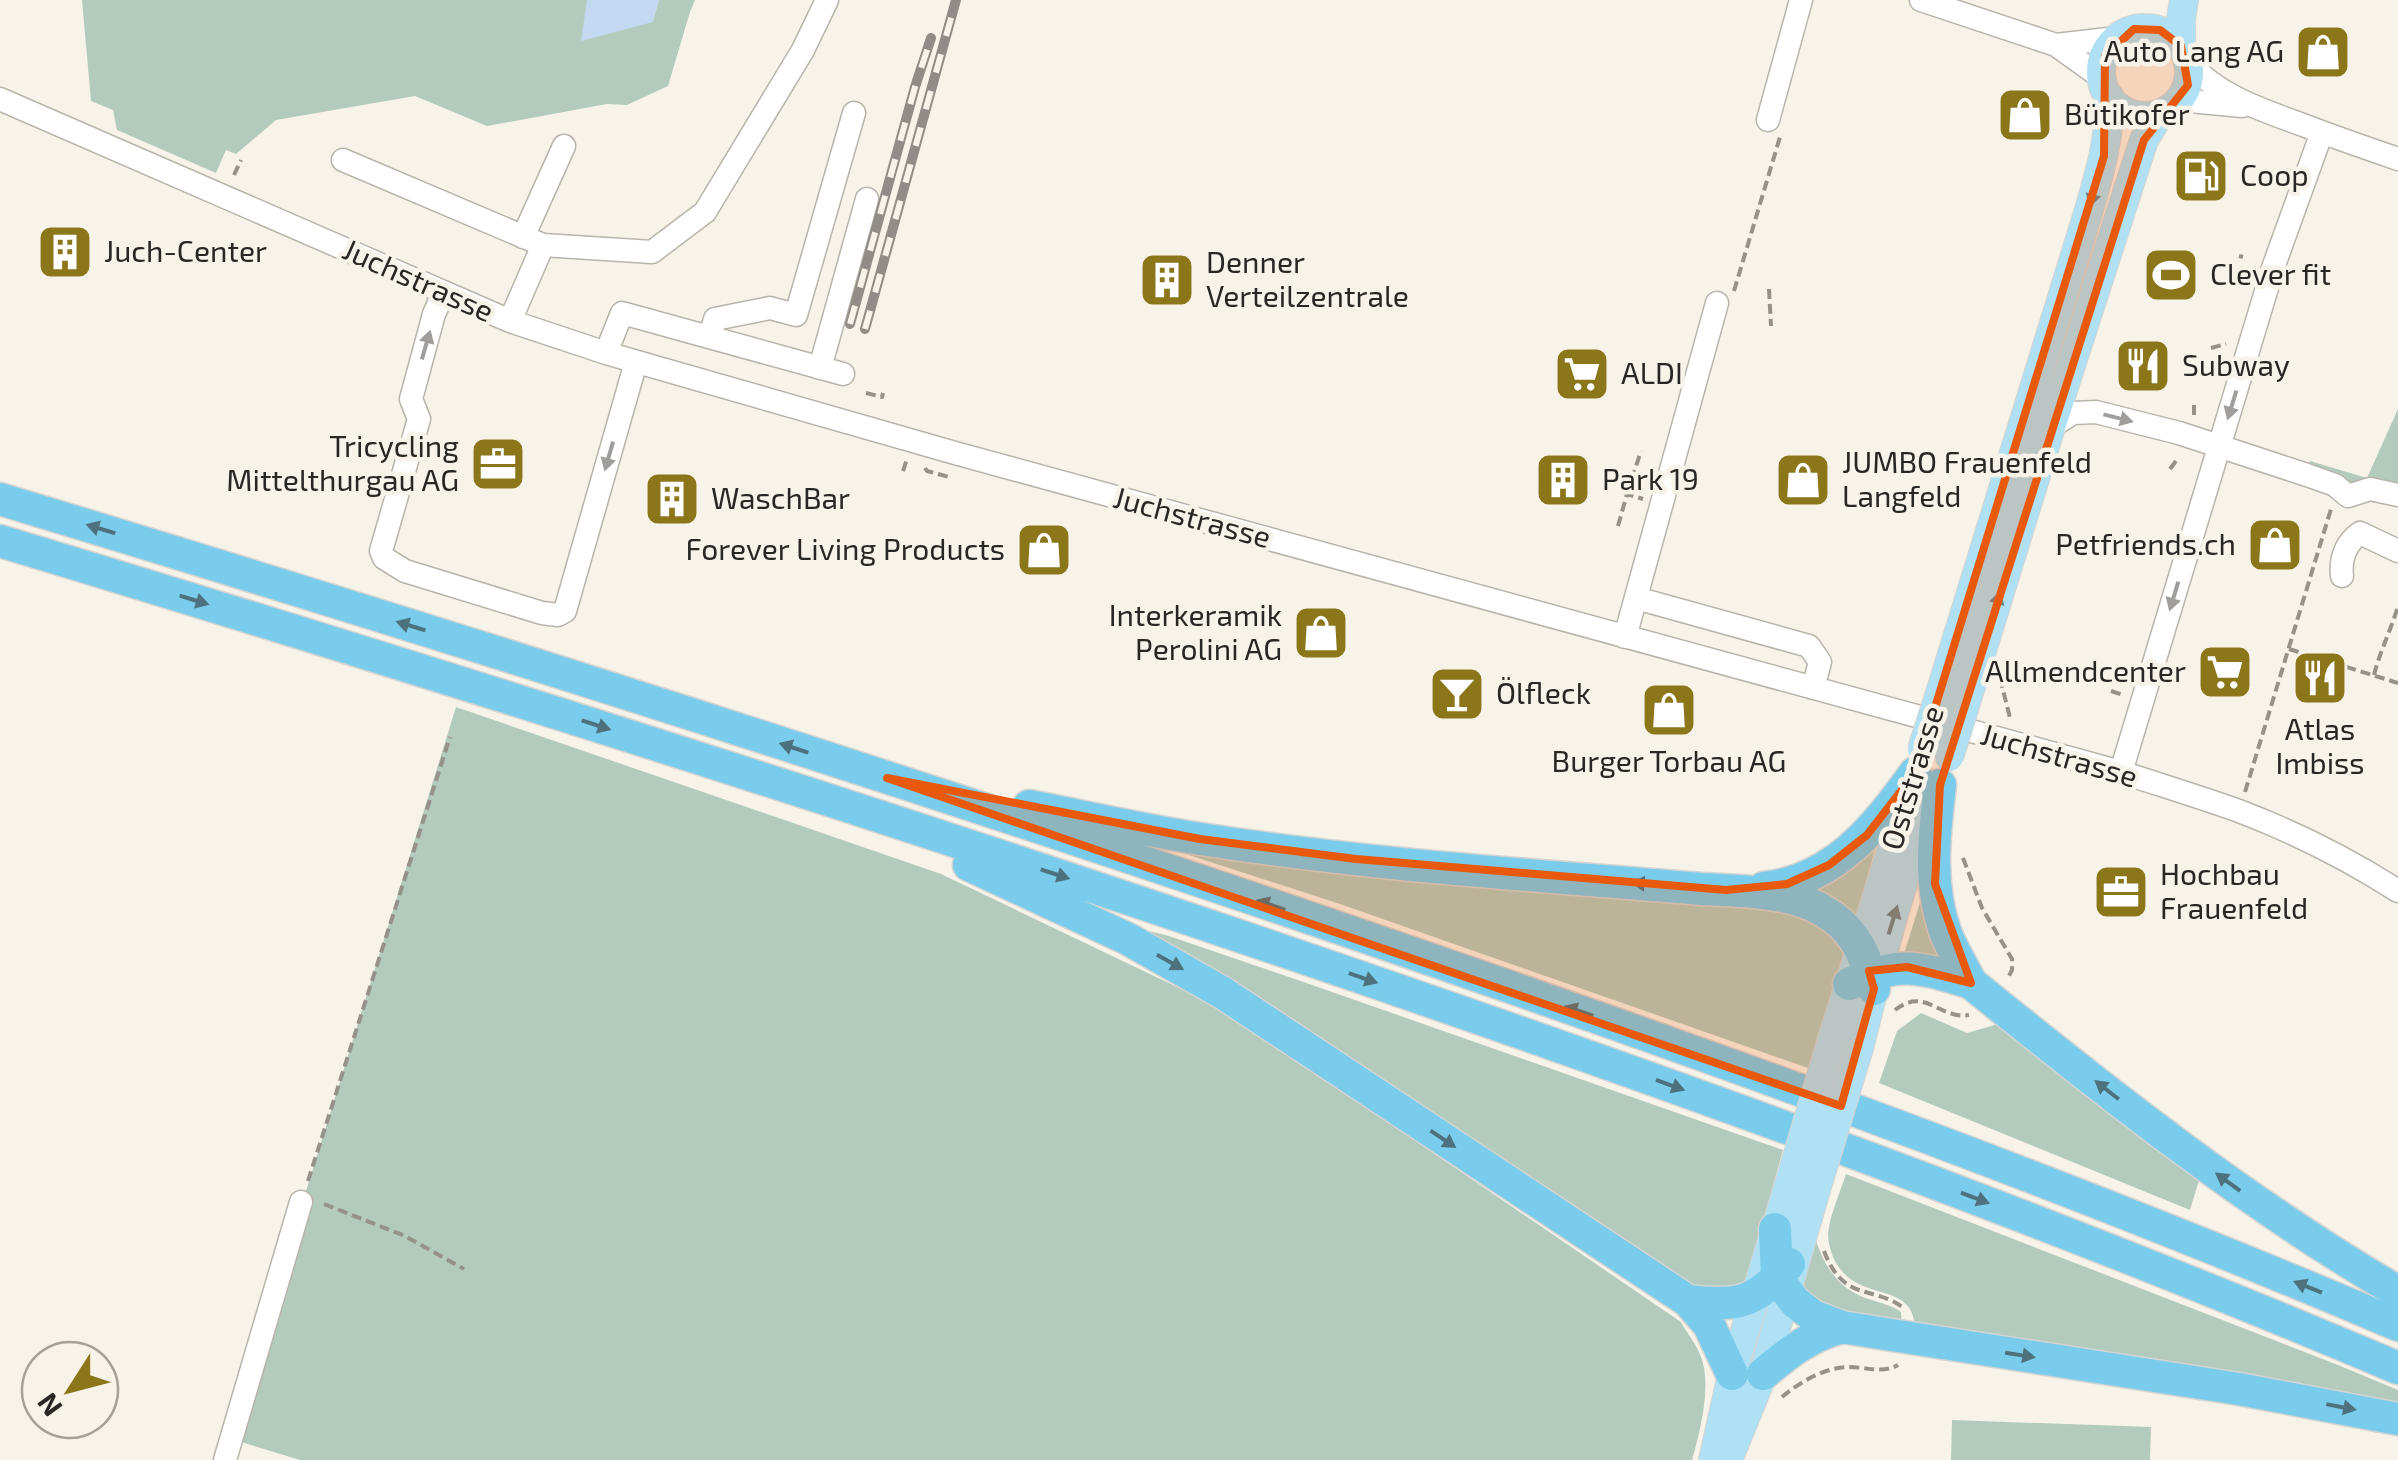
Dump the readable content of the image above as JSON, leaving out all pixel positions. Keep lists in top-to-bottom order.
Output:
{
  "streets": {
    "main road": ["Oststrasse"],
    "street": ["Juchstrasse"]
  },
  "places": {
    "shop": [
      "Auto Lang AG",
      "Bütikofer",
      "JUMBO Frauenfeld Langfeld",
      "Petfriends.ch",
      "Forever Living Products",
      "Interkeramik Perolini AG",
      "Burger Torbau AG"
    ],
    "fuel station": ["Coop"],
    "building": [
      "Juch-Center",
      "Denner Verteilzentrale",
      "Park 19",
      "WaschBar"
    ],
    "sports": ["Clever fit"],
    "restaurant": ["Subway", "Atlas Imbiss"],
    "supermarket": ["ALDI", "Allmendcenter"],
    "office": ["Tricycling Mittelthurgau AG", "Hochbau Frauenfeld"],
    "bar": ["Ölfleck"]
  },
  "north": "bottom left"
}
